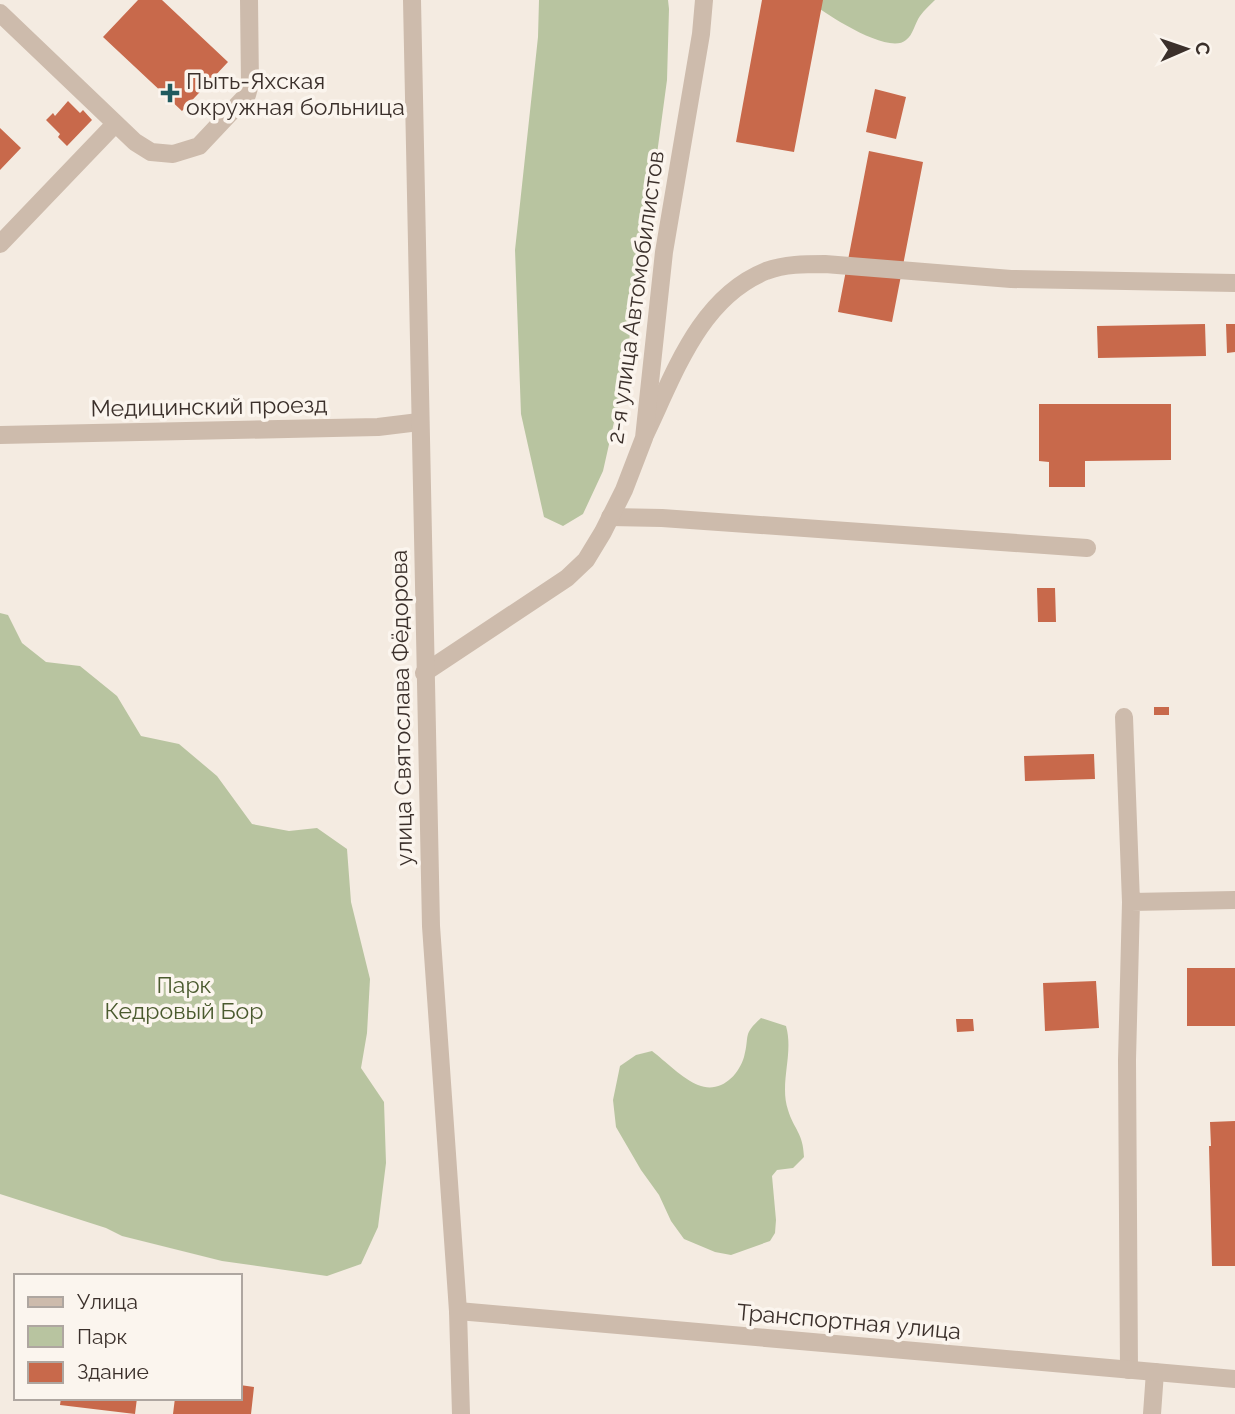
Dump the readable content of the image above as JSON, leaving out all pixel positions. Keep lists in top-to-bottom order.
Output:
{
  "streets": {
    "street": [
      "2-я улица Автомобилистов",
      "Медицинский проезд",
      "улица Святослава Фёдорова",
      "Транспортная улица"
    ]
  },
  "crossings": [
    ["2-я улица Автомобилистов", "улица Святослава Фёдорова"],
    ["Медицинский проезд", "улица Святослава Фёдорова"],
    ["улица Святослава Фёдорова", "Транспортная улица"]
  ],
  "parks": ["Парк Кедровый Бор"],
  "places": {
    "health": ["Пыть-Яхская окружная больница"]
  },
  "legend": ["Улица", "Парк", "Здание"],
  "north": "right"
}
